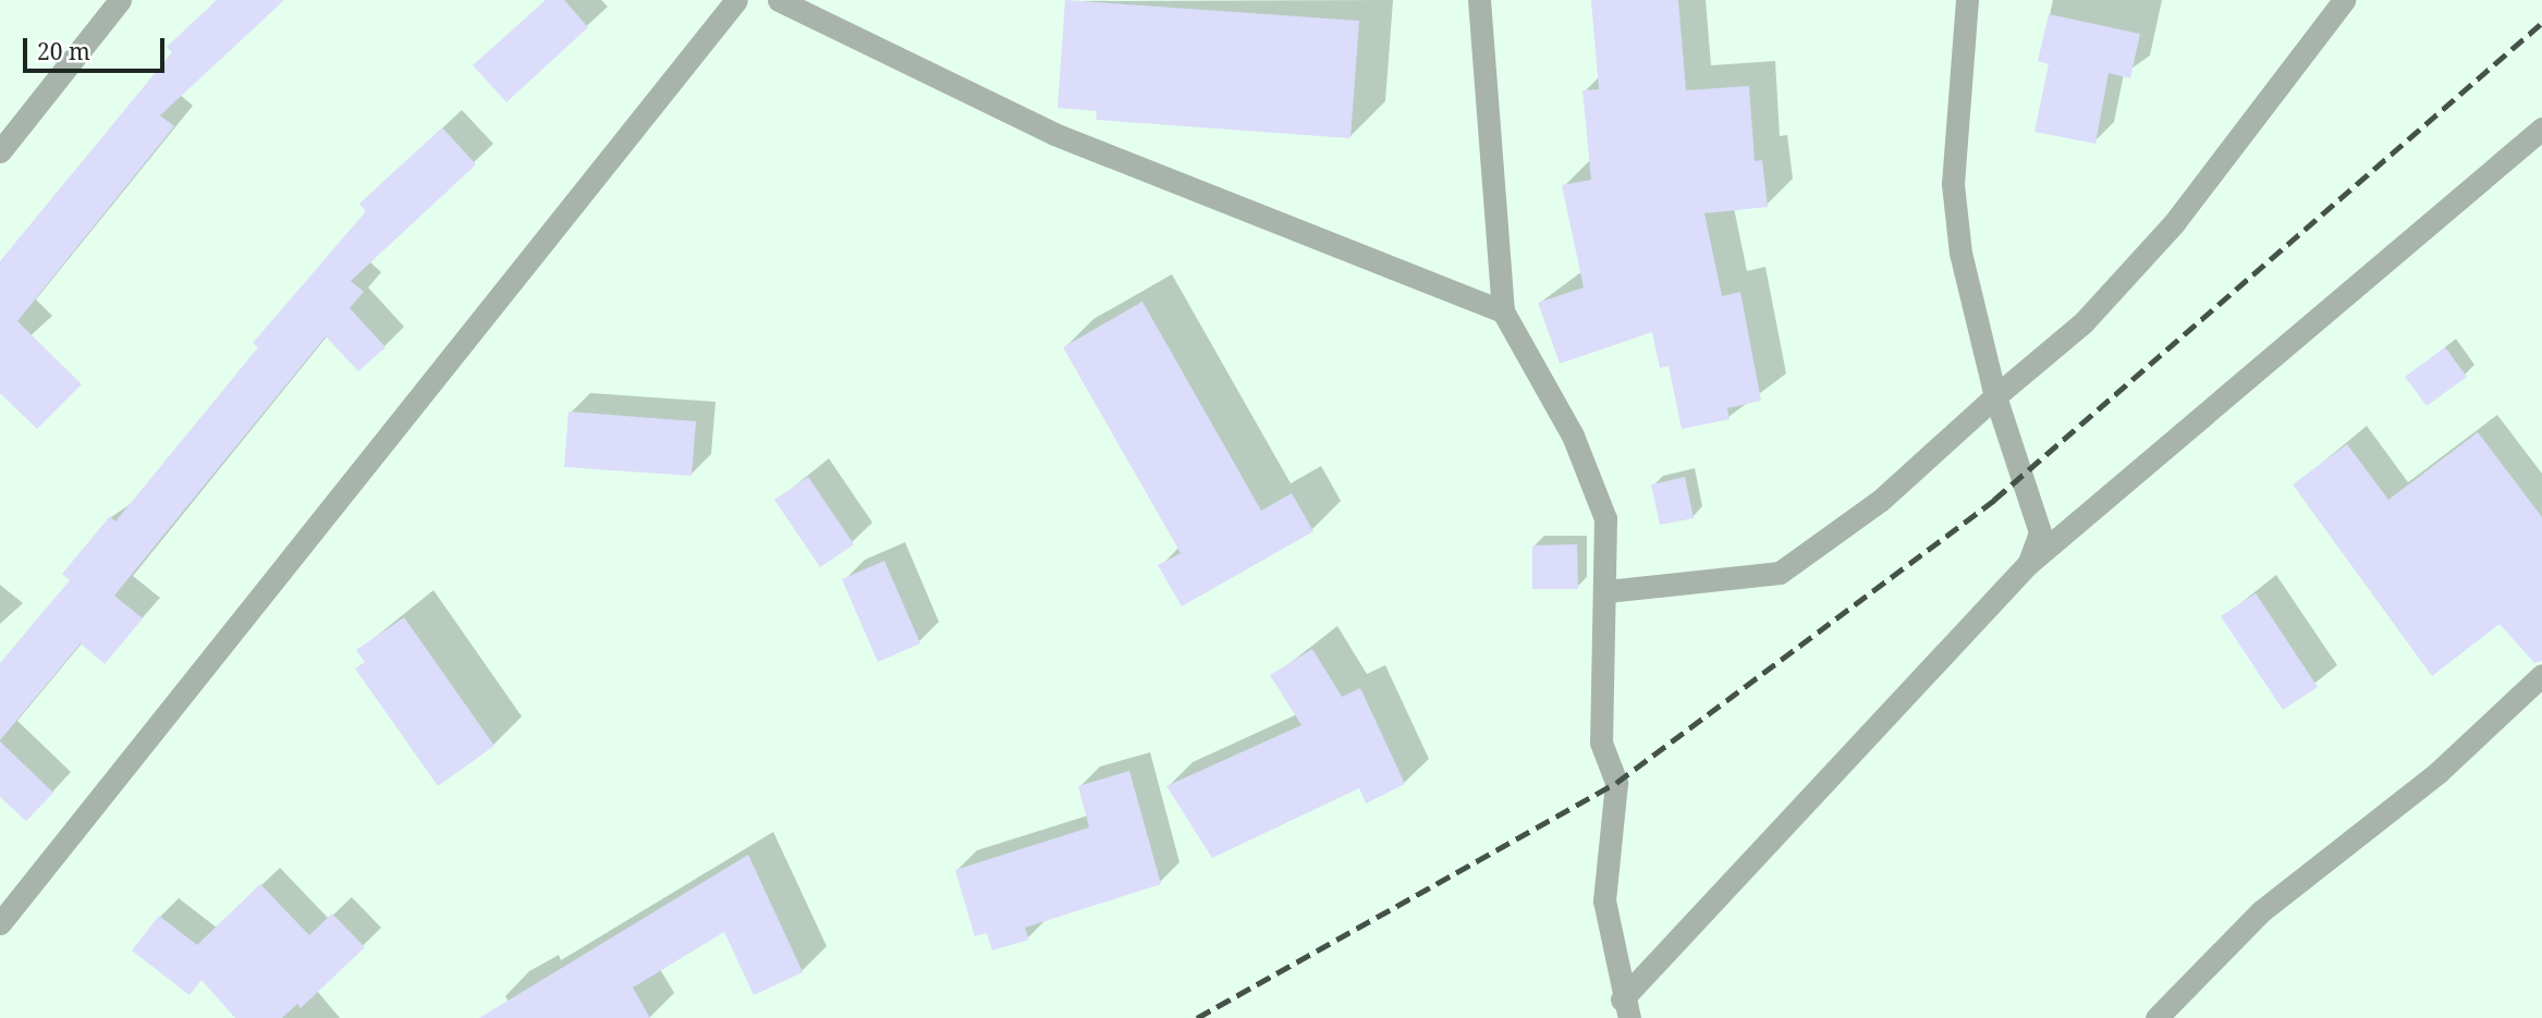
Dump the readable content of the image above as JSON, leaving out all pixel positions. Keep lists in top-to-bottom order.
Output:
{
  "scale_bar": "20 m"
}
